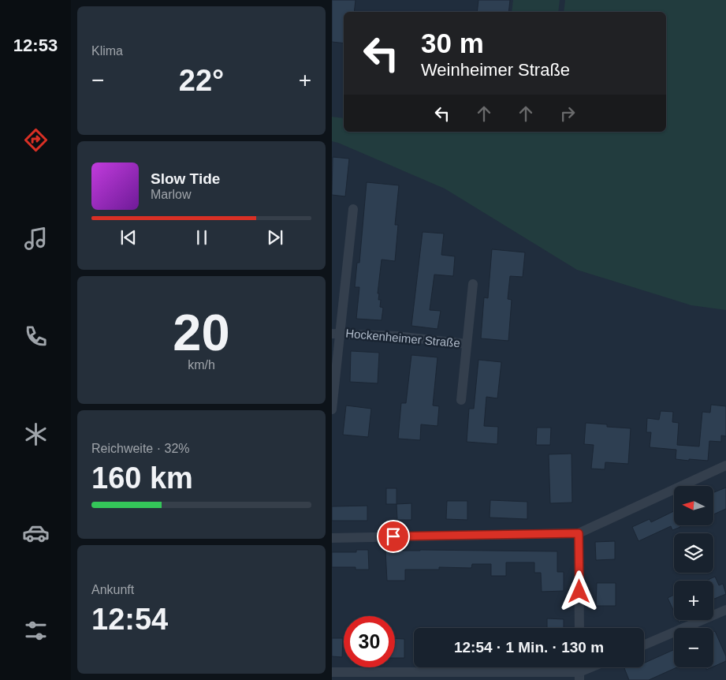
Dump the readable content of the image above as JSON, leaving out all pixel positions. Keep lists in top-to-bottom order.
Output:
{
  "streets": {
    "street": ["Hockenheimer Straße"]
  },
  "north": "left",
  "page": {
    "tabs": "12:53",
    "tile": [
      "Klima",
      ["20", "km/h"],
      ["Reichweite · 32%", "160 km"],
      ["Ankunft", "12:54"]
    ],
    "turn": ["30 m", "Weinheimer Straße"],
    "heat": ["−", "22°", "+"],
    "song": ["Slow Tide", "Marlow"],
    "map_buttons": ["+", "−"],
    "limit": "30",
    "trip": "12:54 · 1 Min. · 130 m"
  }
}
